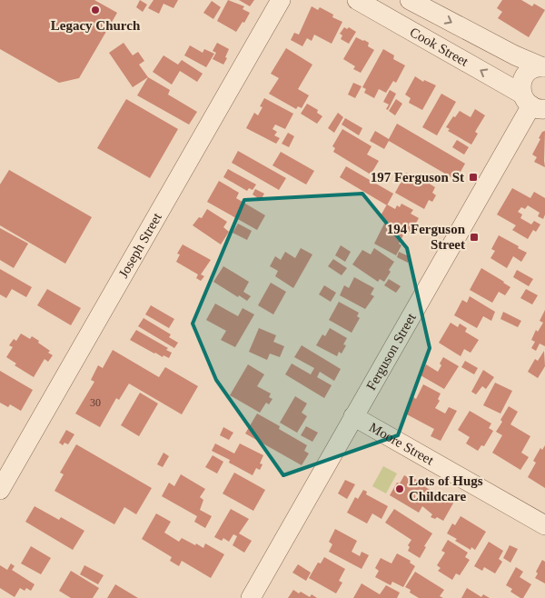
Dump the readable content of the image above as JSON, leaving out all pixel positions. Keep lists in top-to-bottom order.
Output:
{
  "streets": {
    "street": [
      "Cook Street",
      "Joseph Street",
      "Ferguson Street",
      "Moore Street"
    ]
  },
  "crossings": [
    ["Cook Street", "Ferguson Street"],
    ["Ferguson Street", "Moore Street"]
  ],
  "places": {
    "other": ["Legacy Church", "Lots of Hugs Childcare"],
    "transit": ["197 Ferguson St", "194 Ferguson Street"]
  },
  "house_numbers": ["30"]
}
